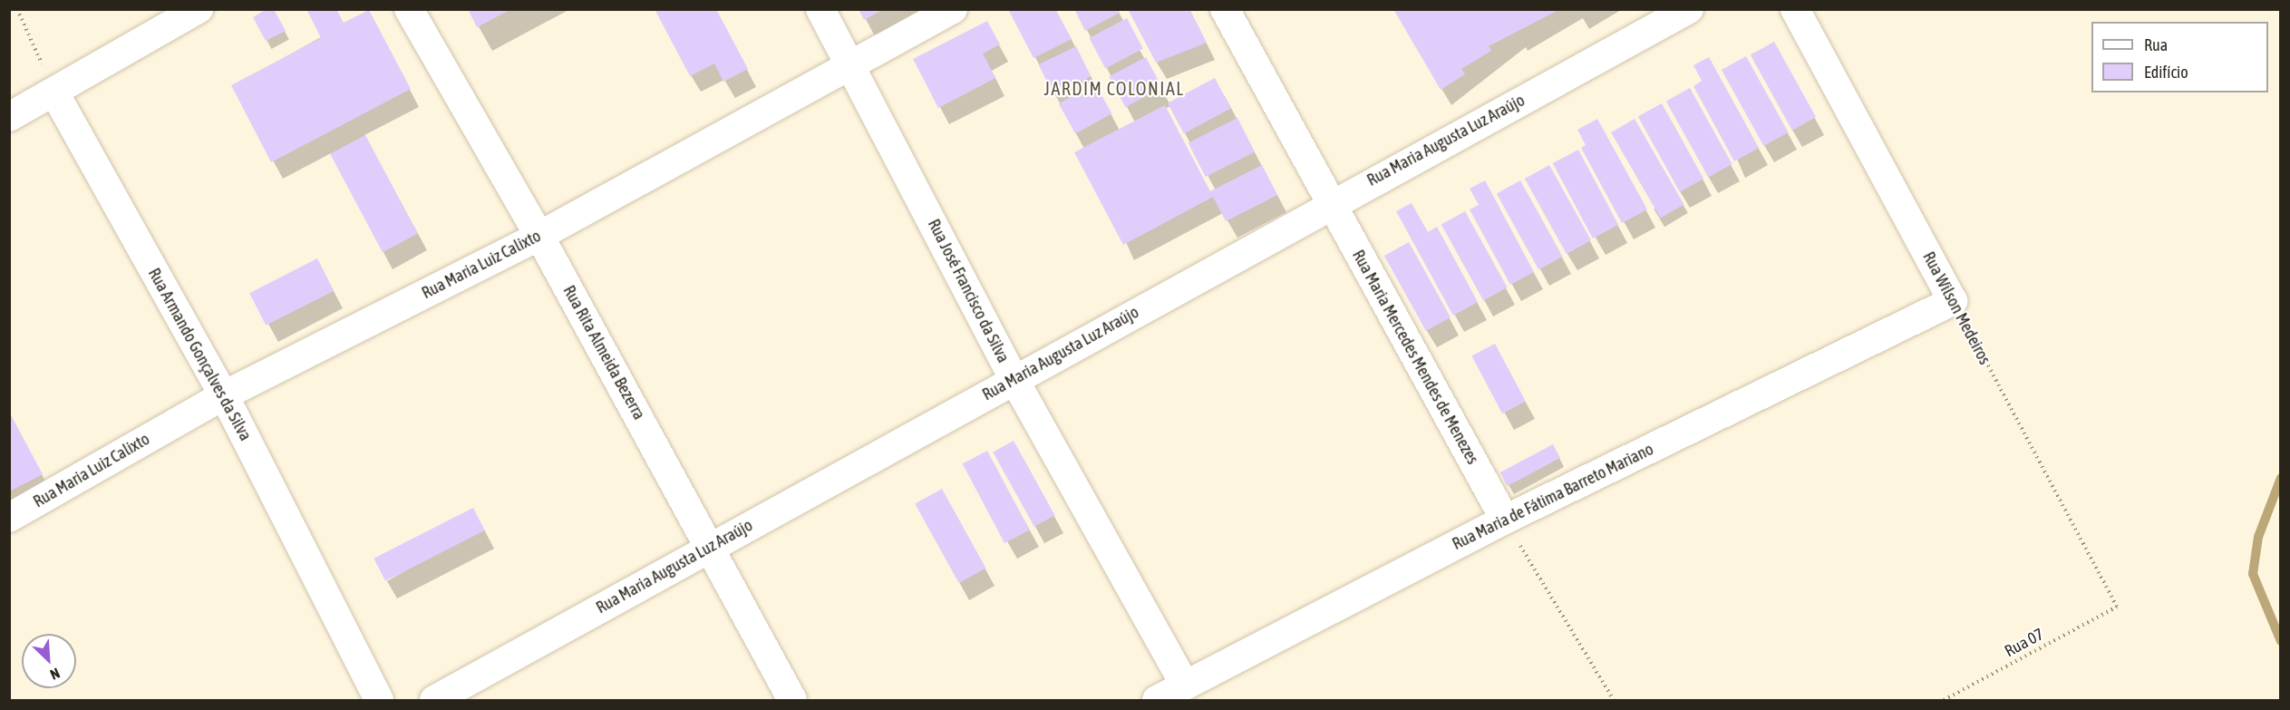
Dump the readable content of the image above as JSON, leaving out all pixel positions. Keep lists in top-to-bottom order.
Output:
{
  "streets": {
    "street": [
      "Rua Maria Augusta Luz Araújo",
      "Rua Maria Luiz Calixto",
      "Rua José Francisco da Silva",
      "Rua Wilson Medeiros",
      "Rua Rita Almeida Bezerra",
      "Rua Armando Gonçalves da Silva",
      "Rua Maria Mercedes Mendes de Menezes",
      "Rua Maria de Fátima Barreto Mariano"
    ],
    "path": ["Rua 07"]
  },
  "crossings": [
    ["Rua Maria Augusta Luz Araújo", "Rua José Francisco da Silva"],
    ["Rua Maria Augusta Luz Araújo", "Rua Rita Almeida Bezerra"],
    ["Rua Maria Augusta Luz Araújo", "Rua Maria Mercedes Mendes de Menezes"],
    ["Rua Maria Luiz Calixto", "Rua José Francisco da Silva"],
    ["Rua Maria Luiz Calixto", "Rua Rita Almeida Bezerra"],
    ["Rua Maria Luiz Calixto", "Rua Armando Gonçalves da Silva"],
    ["Rua José Francisco da Silva", "Rua Maria de Fátima Barreto Mariano"],
    ["Rua Wilson Medeiros", "Rua Maria de Fátima Barreto Mariano"],
    ["Rua Wilson Medeiros", "Rua 07"],
    ["Rua Maria Mercedes Mendes de Menezes", "Rua Maria de Fátima Barreto Mariano"]
  ],
  "districts": ["JARDIM COLONIAL"],
  "legend": ["Rua", "Edifício"],
  "north": "bottom right"
}
